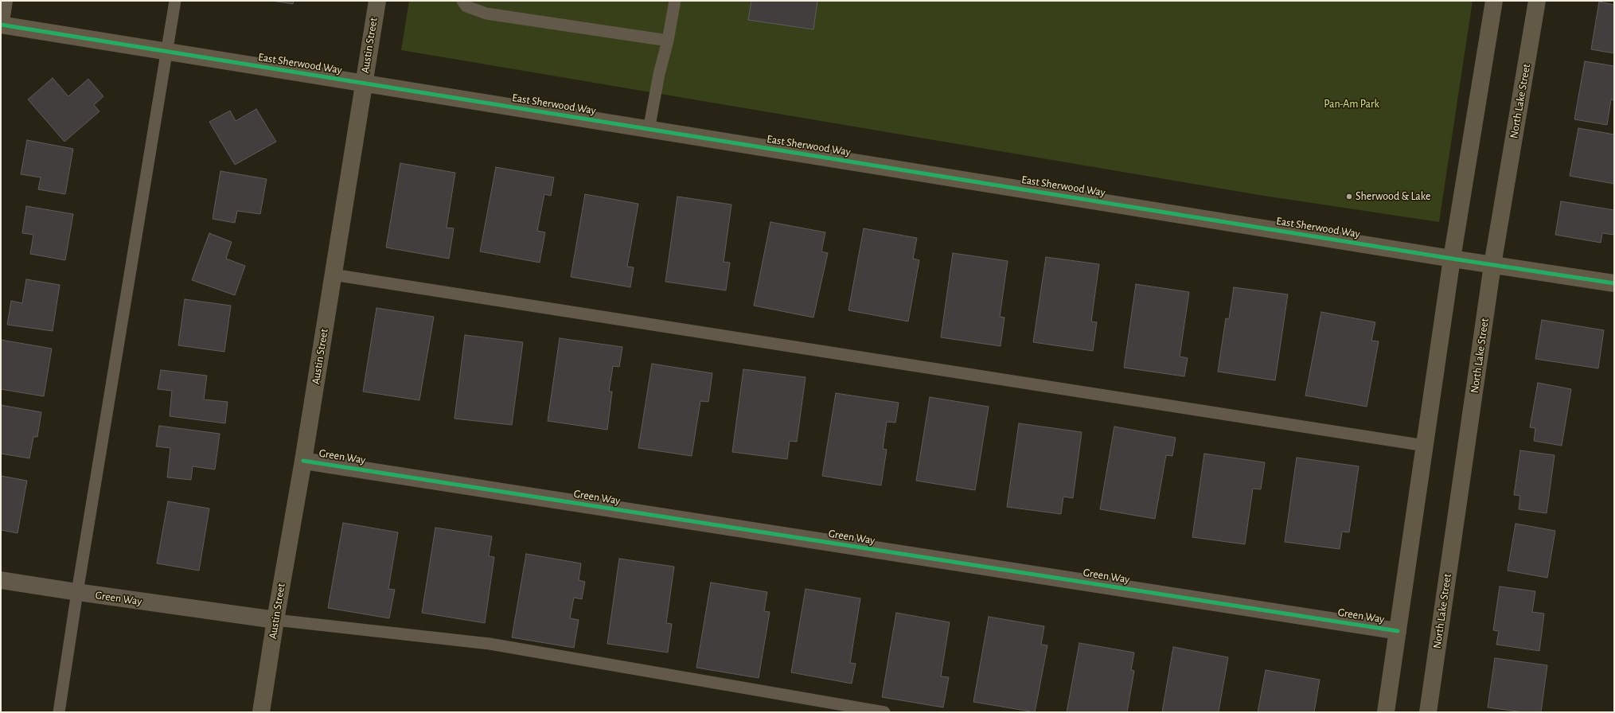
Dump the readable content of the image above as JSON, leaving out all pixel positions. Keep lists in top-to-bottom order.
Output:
{
  "streets": {
    "street": [
      "Austin Street",
      "East Sherwood Way",
      "North Lake Street",
      "Green Way"
    ]
  },
  "crossings": [
    ["Austin Street", "East Sherwood Way"],
    ["Austin Street", "Green Way"],
    ["East Sherwood Way", "North Lake Street"]
  ],
  "parks": ["Pan-Am Park"],
  "places": ["Sherwood & Lake"]
}
